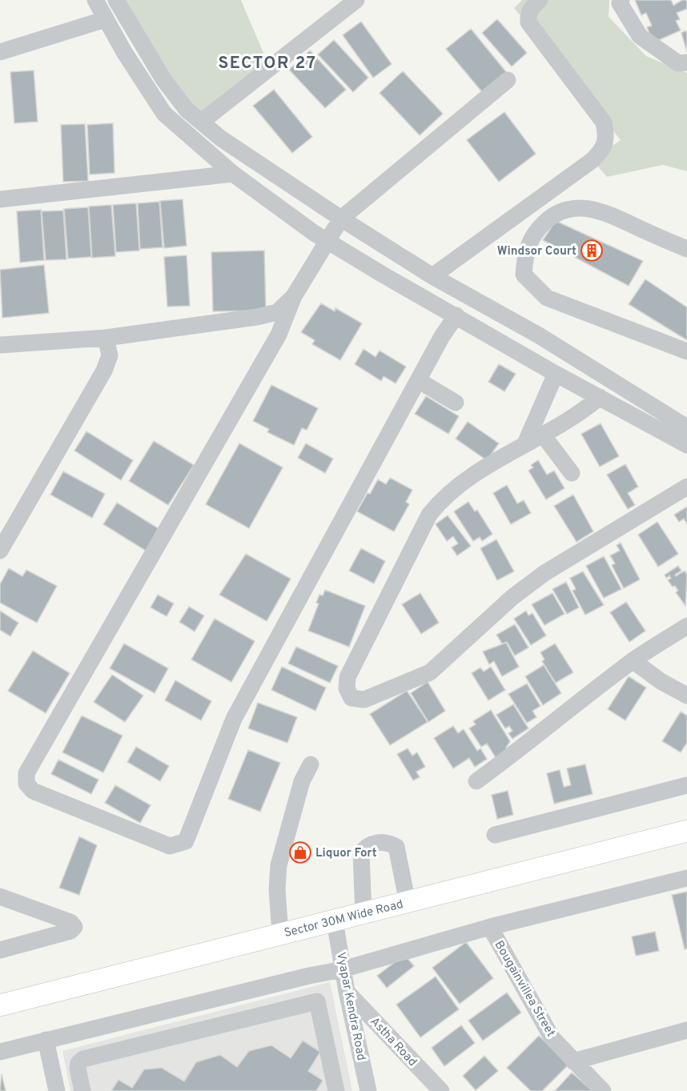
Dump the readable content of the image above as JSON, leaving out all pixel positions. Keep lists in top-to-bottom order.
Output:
{
  "streets": {
    "main road": ["Sector 30M Wide Road"],
    "street": ["Bougainvillea Street", "Vyapar Kendra Road", "Astha Road"]
  },
  "crossings": [
    ["Sector 30M Wide Road", "Vyapar Kendra Road"],
    ["Vyapar Kendra Road", "Astha Road"]
  ],
  "districts": ["SECTOR 27"],
  "places": {
    "building": ["Windsor Court"],
    "shop": ["Liquor Fort"]
  }
}
